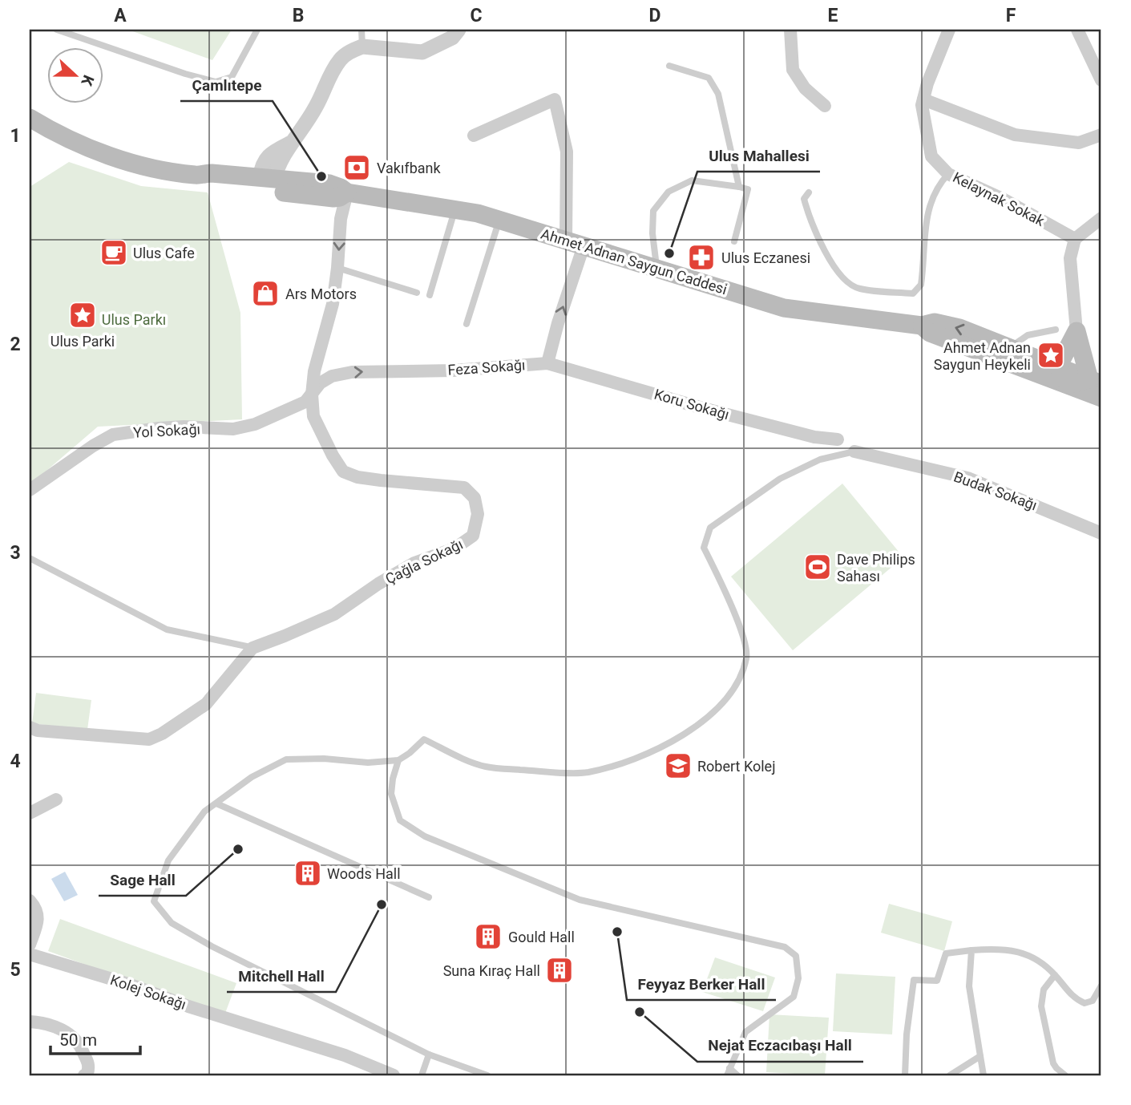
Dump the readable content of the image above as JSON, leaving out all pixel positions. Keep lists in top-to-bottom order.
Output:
{
  "streets": {
    "main road": ["Ahmet Adnan Saygun Caddesi"],
    "street": [
      "Kelaynak Sokak",
      "Feza Sokağı",
      "Koru Sokağı",
      "Yol Sokağı",
      "Budak Sokağı",
      "Çağla Sokağı",
      "Kolej Sokağı"
    ]
  },
  "crossings": [
    ["Ahmet Adnan Saygun Caddesi", "Çağla Sokağı"],
    ["Feza Sokağı", "Koru Sokağı"],
    ["Feza Sokağı", "Yol Sokağı"],
    ["Feza Sokağı", "Çağla Sokağı"],
    ["Yol Sokağı", "Çağla Sokağı"]
  ],
  "one_way": ["Feza Sokağı"],
  "parks": ["Ulus Parkı"],
  "places": {
    "bank": ["Vakıfbank"],
    "other": [
      "Çamlıtepe",
      "Ulus Mahallesi",
      "Sage Hall",
      "Mitchell Hall",
      "Feyyaz Berker Hall",
      "Nejat Eczacıbaşı Hall"
    ],
    "cafe": ["Ulus Cafe"],
    "pharmacy": ["Ulus Eczanesi"],
    "shop": ["Ars Motors"],
    "place": ["Ulus Parki", "Ahmet Adnan Saygun Heykeli"],
    "sports": ["Dave Philips Sahası"],
    "school or university": ["Robert Kolej"],
    "building": ["Woods Hall", "Gould Hall", "Suna Kıraç Hall"]
  },
  "scale_bar": "50 m",
  "north": "right",
  "grid": {
    "columns": [
      "A",
      "B",
      "C",
      "D",
      "E",
      "F"
    ],
    "rows": [
      "1",
      "2",
      "3",
      "4",
      "5"
    ]
  }
}
